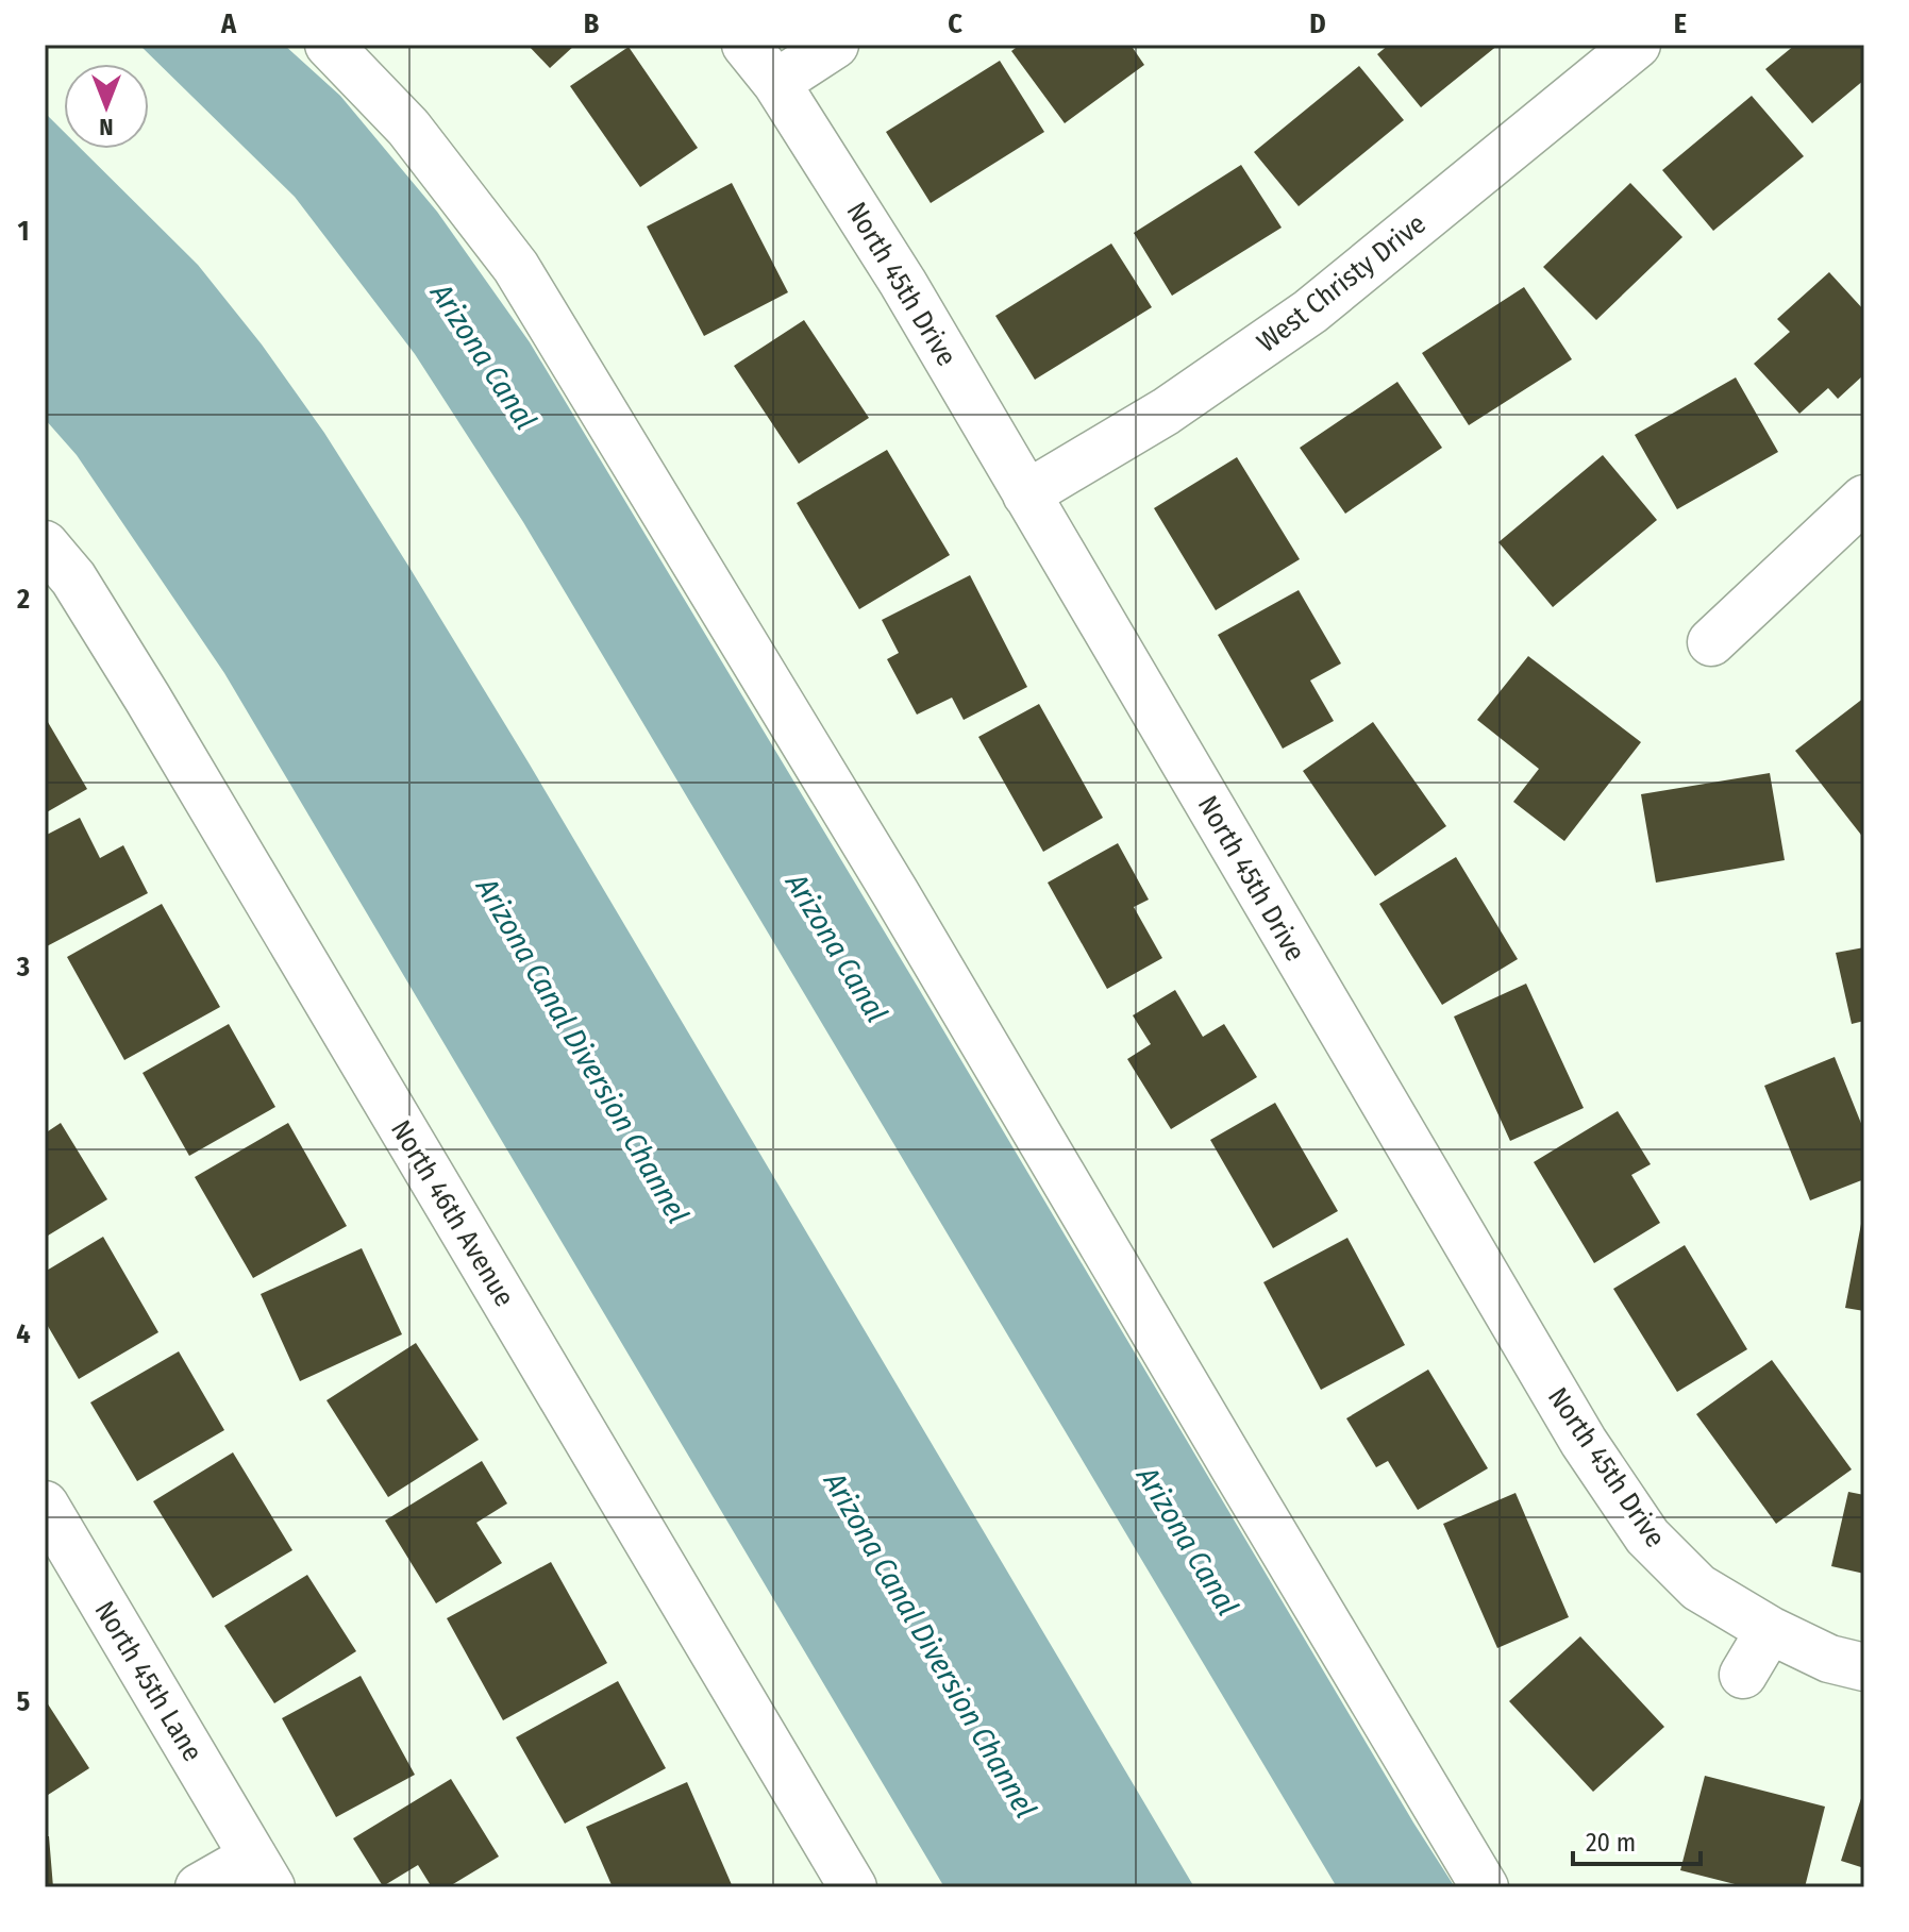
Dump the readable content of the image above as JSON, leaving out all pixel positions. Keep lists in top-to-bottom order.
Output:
{
  "streets": {
    "street": [
      "West Christy Drive",
      "North 45th Drive",
      "North 46th Avenue",
      "North 45th Lane"
    ]
  },
  "crossings": [
    ["West Christy Drive", "North 45th Drive"]
  ],
  "water": ["Arizona Canal", "Arizona Canal Diversion Channel"],
  "scale_bar": "20 m",
  "north": "bottom",
  "grid": {
    "columns": [
      "A",
      "B",
      "C",
      "D",
      "E"
    ],
    "rows": [
      "1",
      "2",
      "3",
      "4",
      "5"
    ]
  }
}
